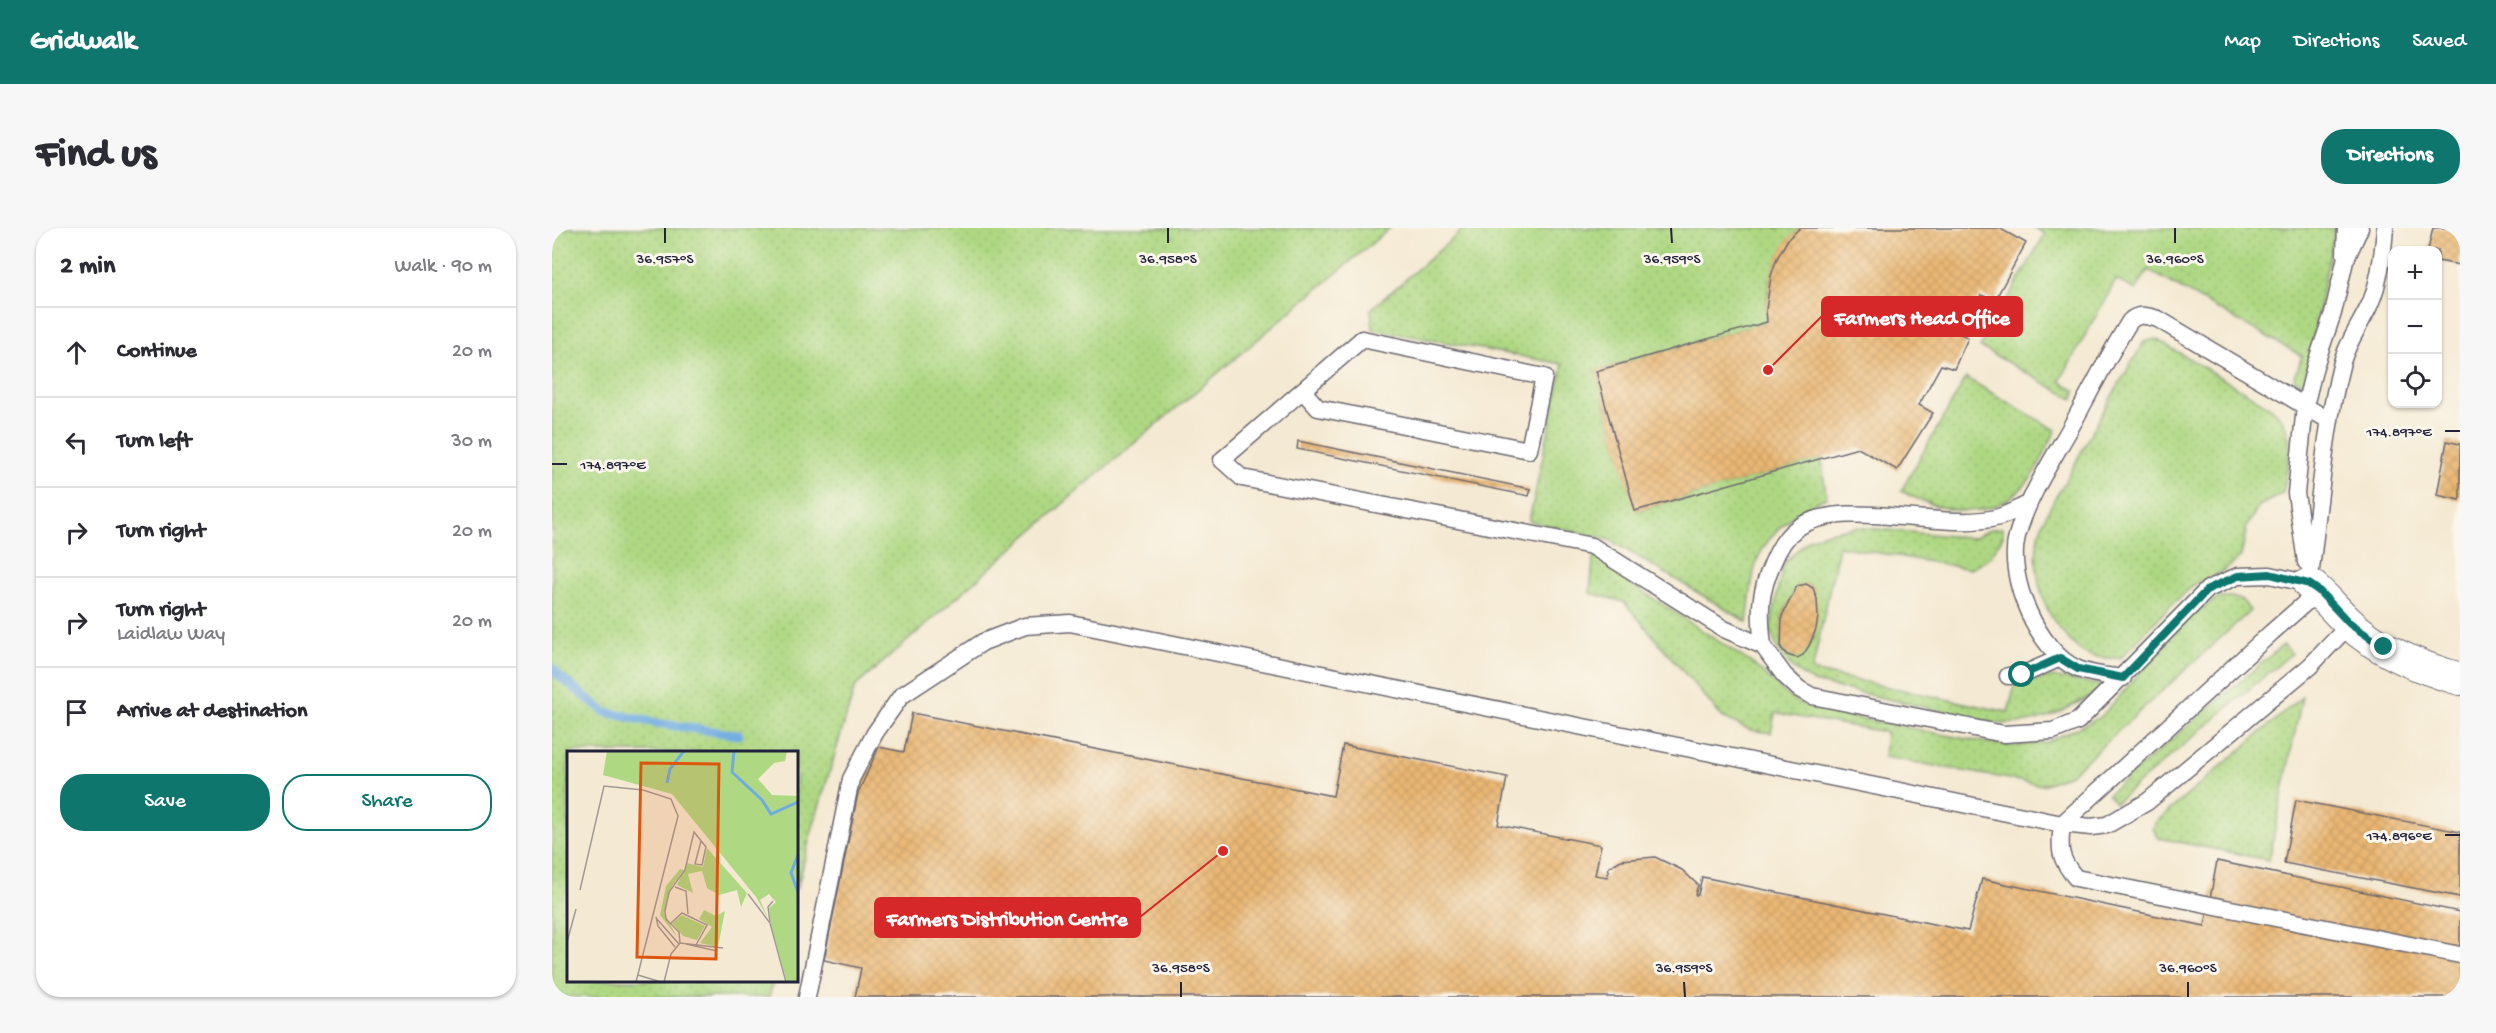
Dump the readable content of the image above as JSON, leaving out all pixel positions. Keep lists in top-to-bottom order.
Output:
{
  "places": ["Farmers Head Office", "Farmers Distribution Centre"],
  "page": {
    "header": "Gridwalk",
    "nav": ["Map", "Directions", "Saved"],
    "buttons": [
      "Directions",
      ["Save", "Share"]
    ],
    "title": "Find us",
    "heading": ["2 min", "Walk · 90 m"],
    "map_buttons": ["+", "−"],
    "list": [
      ["Continue", "20 m"],
      ["Turn left", "30 m"],
      ["Turn right", "20 m"],
      ["Turn right", "Laidlaw Way", "20 m"],
      "Arrive at destination"
    ]
  },
  "coordinates": [
    "36.957°S",
    "36.958°S",
    "36.959°S",
    "36.960°S",
    "174.897°E",
    "174.896°E"
  ]
}
